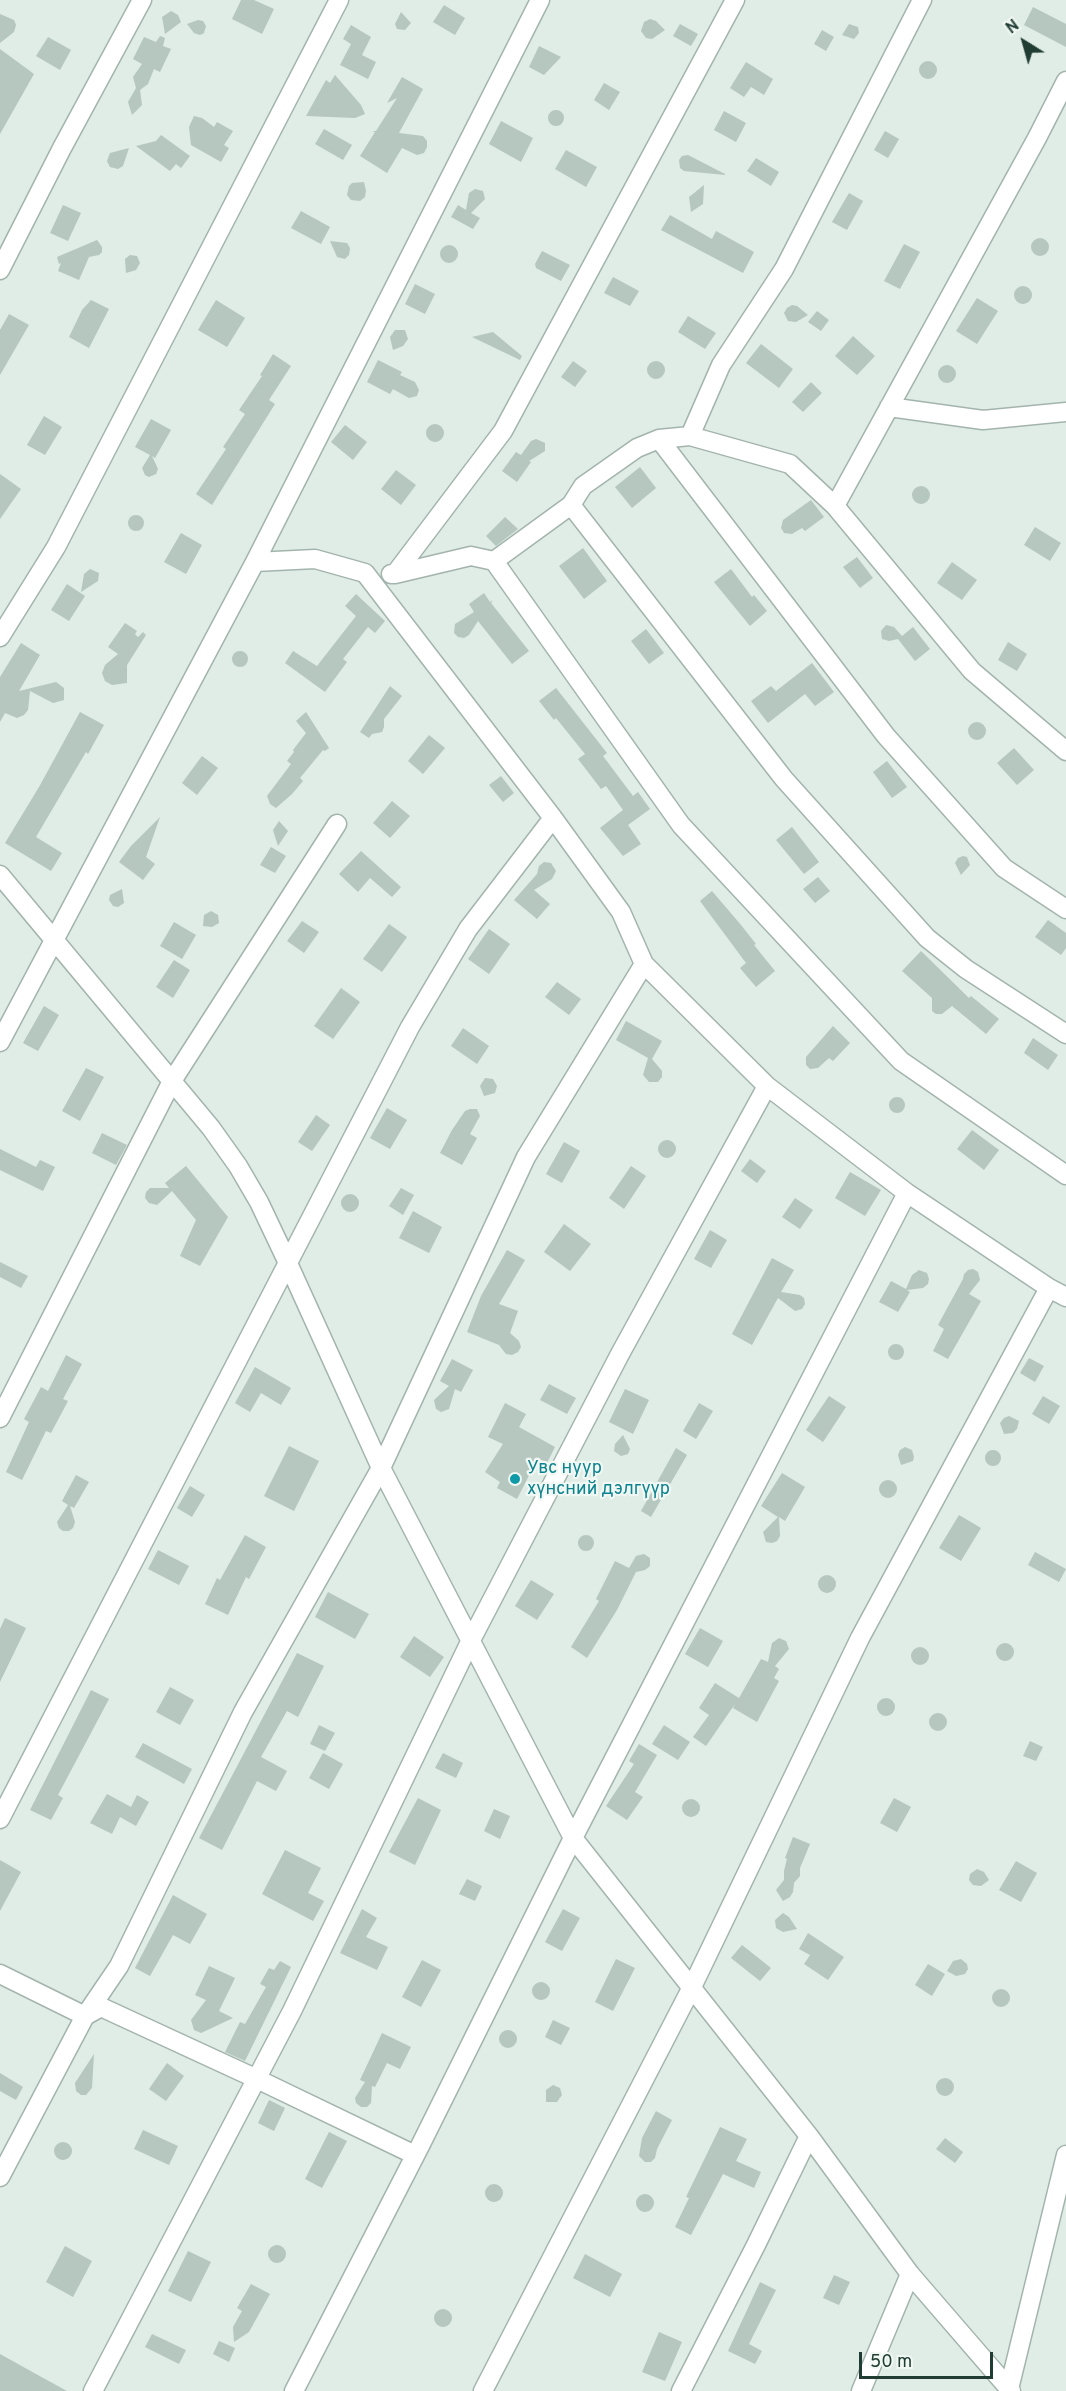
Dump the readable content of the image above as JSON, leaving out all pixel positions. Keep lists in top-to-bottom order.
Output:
{
  "places": ["Увс нуур хүнсний дэлгүүр"],
  "scale_bar": "50 m",
  "north": "top left"
}
